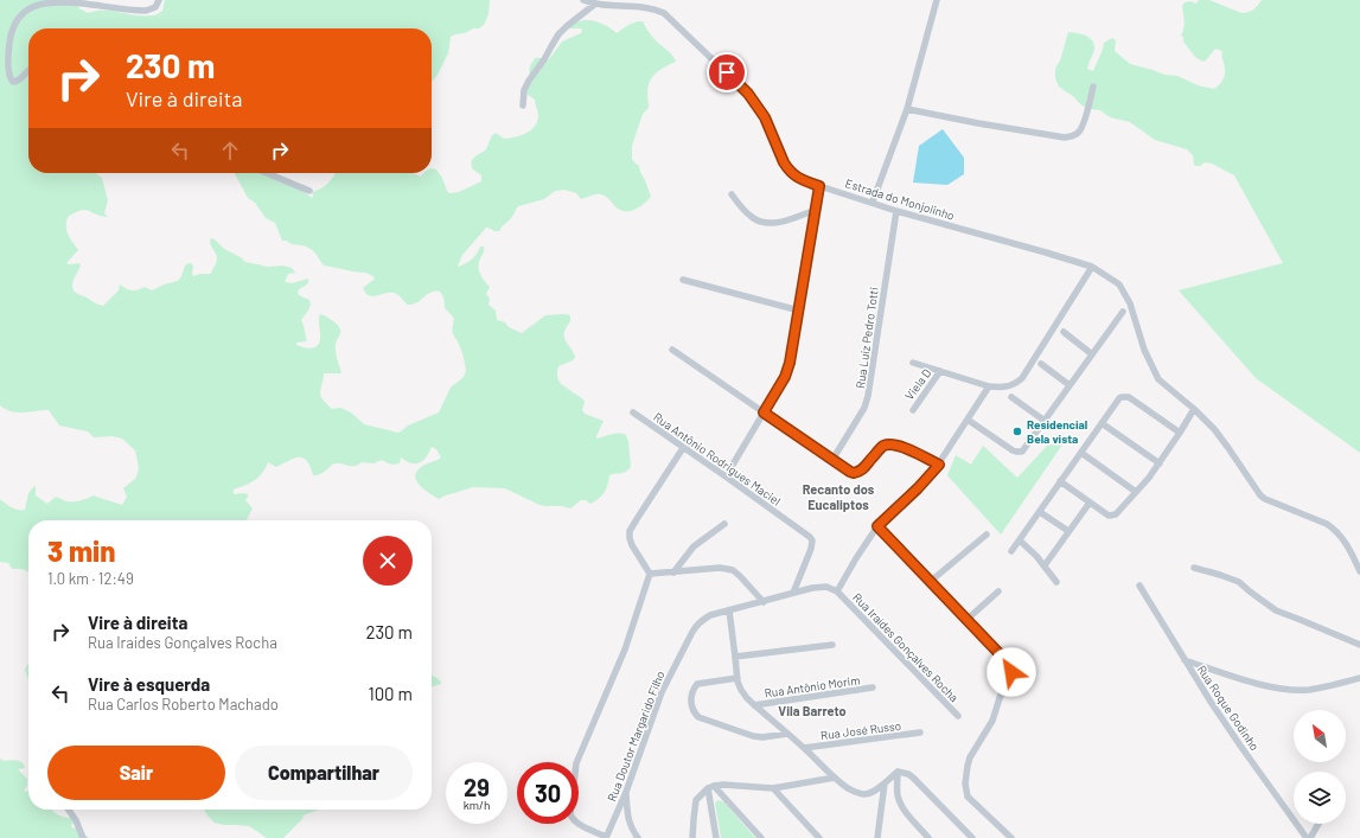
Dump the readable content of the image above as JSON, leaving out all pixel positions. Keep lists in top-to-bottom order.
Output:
{
  "streets": {
    "street": [
      "Estrada do Monjolinho",
      "Rua Luiz Pedro Totti",
      "Viela D",
      "Rua Antônio Rodrigues Maciel",
      "Rua Iraídes Gonçalves Rocha",
      "Rua Antônio Morim",
      "Rua Roque Godinho",
      "Rua José Russo",
      "Rua Doutor Margarido Filho"
    ]
  },
  "crossings": [
    ["Estrada do Monjolinho", "Rua Luiz Pedro Totti"],
    ["Rua Antônio Rodrigues Maciel", "Rua Doutor Margarido Filho"],
    ["Rua Iraídes Gonçalves Rocha", "Rua Doutor Margarido Filho"]
  ],
  "districts": ["Recanto dos Eucaliptos", "Vila Barreto"],
  "places": ["Residencial Bela vista"],
  "north": "top left",
  "page": {
    "turn": ["230 m", "Vire à direita"],
    "heading": ["3 min", "1.0 km · 12:49"],
    "list": [
      {
        "name": "Vire à direita",
        "note": "Rua Iraídes Gonçalves Rocha",
        "value": "230 m"
      },
      {
        "name": "Vire à esquerda",
        "note": "Rua Carlos Roberto Machado",
        "value": "100 m"
      }
    ],
    "buttons": ["Sair", "Compartilhar"],
    "speed": "29 km/h",
    "limit": "30"
  }
}
